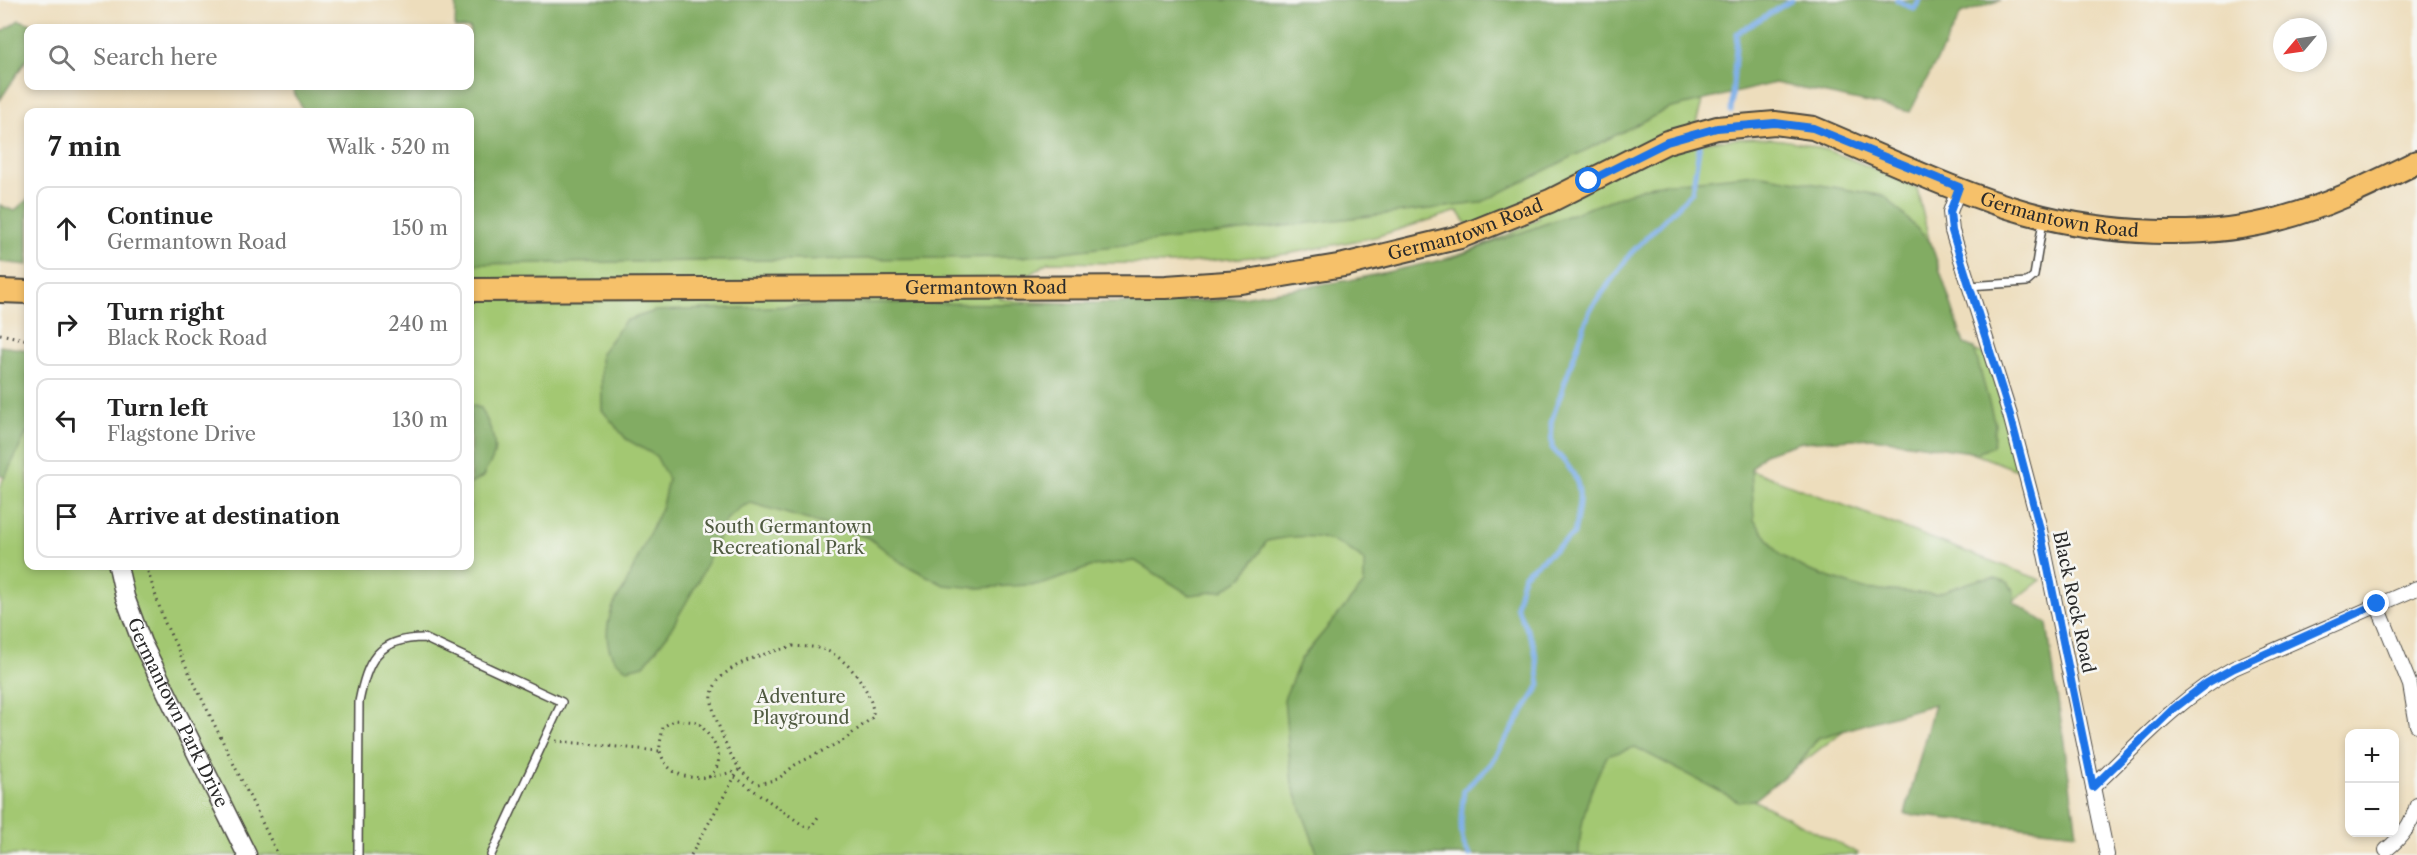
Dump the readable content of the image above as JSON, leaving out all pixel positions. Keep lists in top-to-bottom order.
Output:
{
  "streets": {
    "main road": ["Germantown Road"],
    "street": ["Black Rock Road", "Germantown Park Drive"]
  },
  "crossings": [
    ["Germantown Road", "Black Rock Road"]
  ],
  "parks": ["South Germantown Recreational Park", "Adventure Playground"],
  "north": "bottom left",
  "page": {
    "search": "Search here",
    "heading": ["7 min", "Walk · 520 m"],
    "list": [
      ["Continue", "Germantown Road", "150 m"],
      ["Turn right", "Black Rock Road", "240 m"],
      ["Turn left", "Flagstone Drive", "130 m"],
      "Arrive at destination"
    ],
    "map_buttons": ["+", "−"]
  }
}
